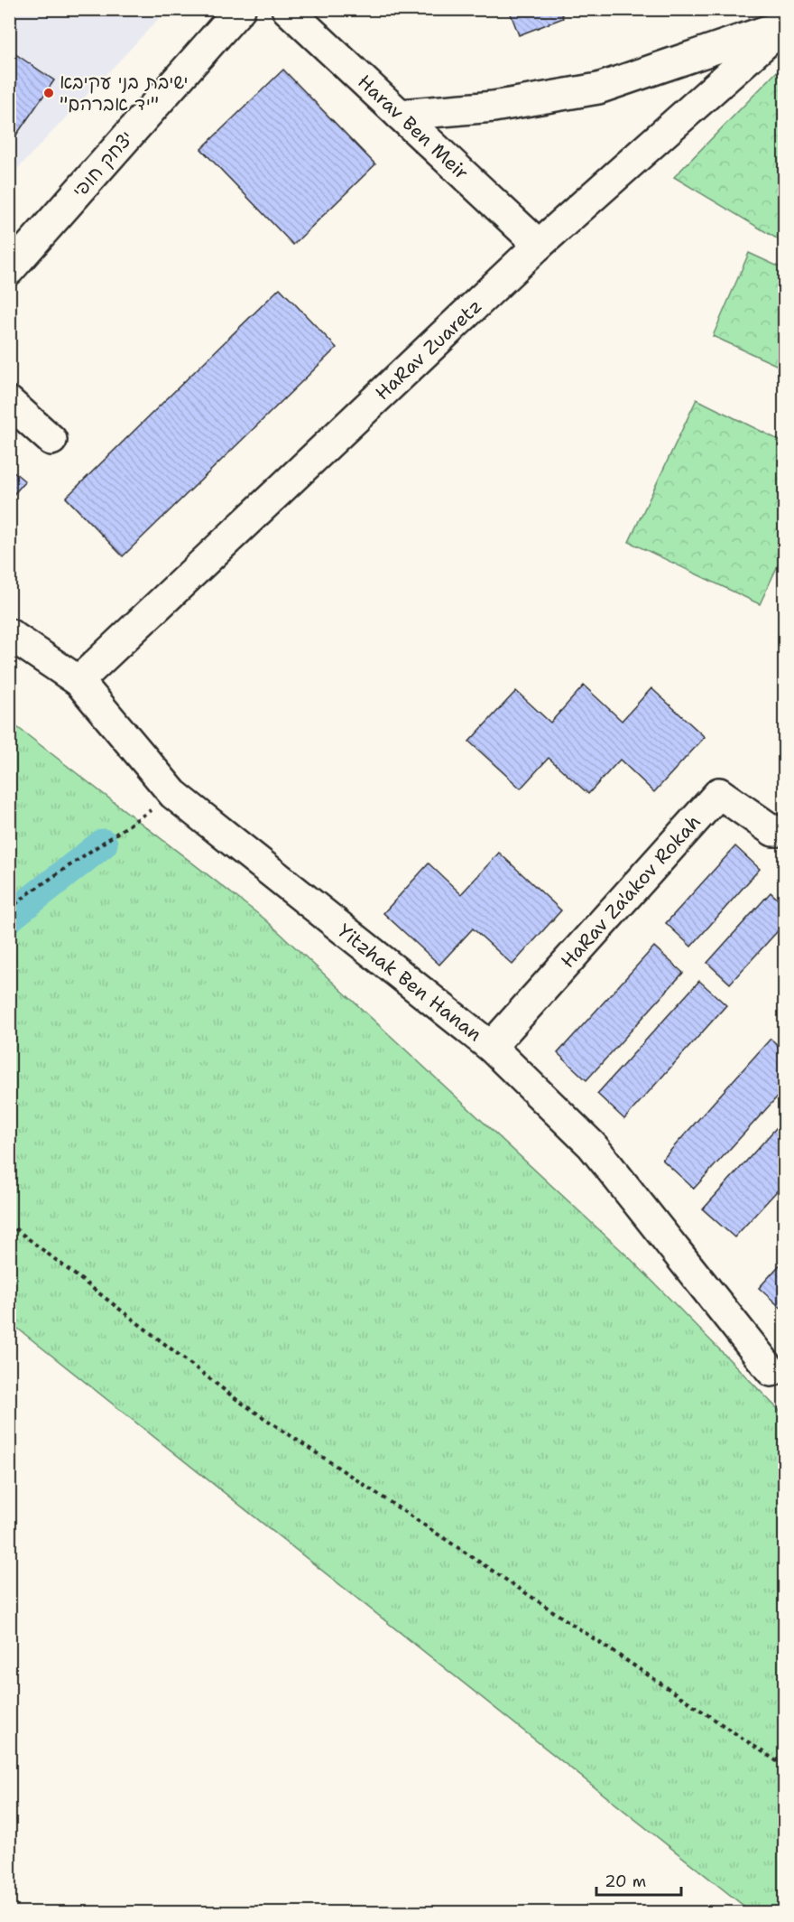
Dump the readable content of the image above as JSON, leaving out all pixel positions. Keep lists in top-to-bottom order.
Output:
{
  "streets": {
    "street": [
      "Harav Ben Meir",
      "יצחק חופי",
      "HaRav Zuaretz",
      "HaRav Za'akov Rokah",
      "Yitzhak Ben Hanan"
    ]
  },
  "crossings": [
    ["Harav Ben Meir", "HaRav Zuaretz"],
    ["HaRav Zuaretz", "Yitzhak Ben Hanan"],
    ["HaRav Za'akov Rokah", "Yitzhak Ben Hanan"]
  ],
  "places": ["ישיבת בני עקיבא \"יד אברהם\""],
  "scale_bar": "20 m"
}
